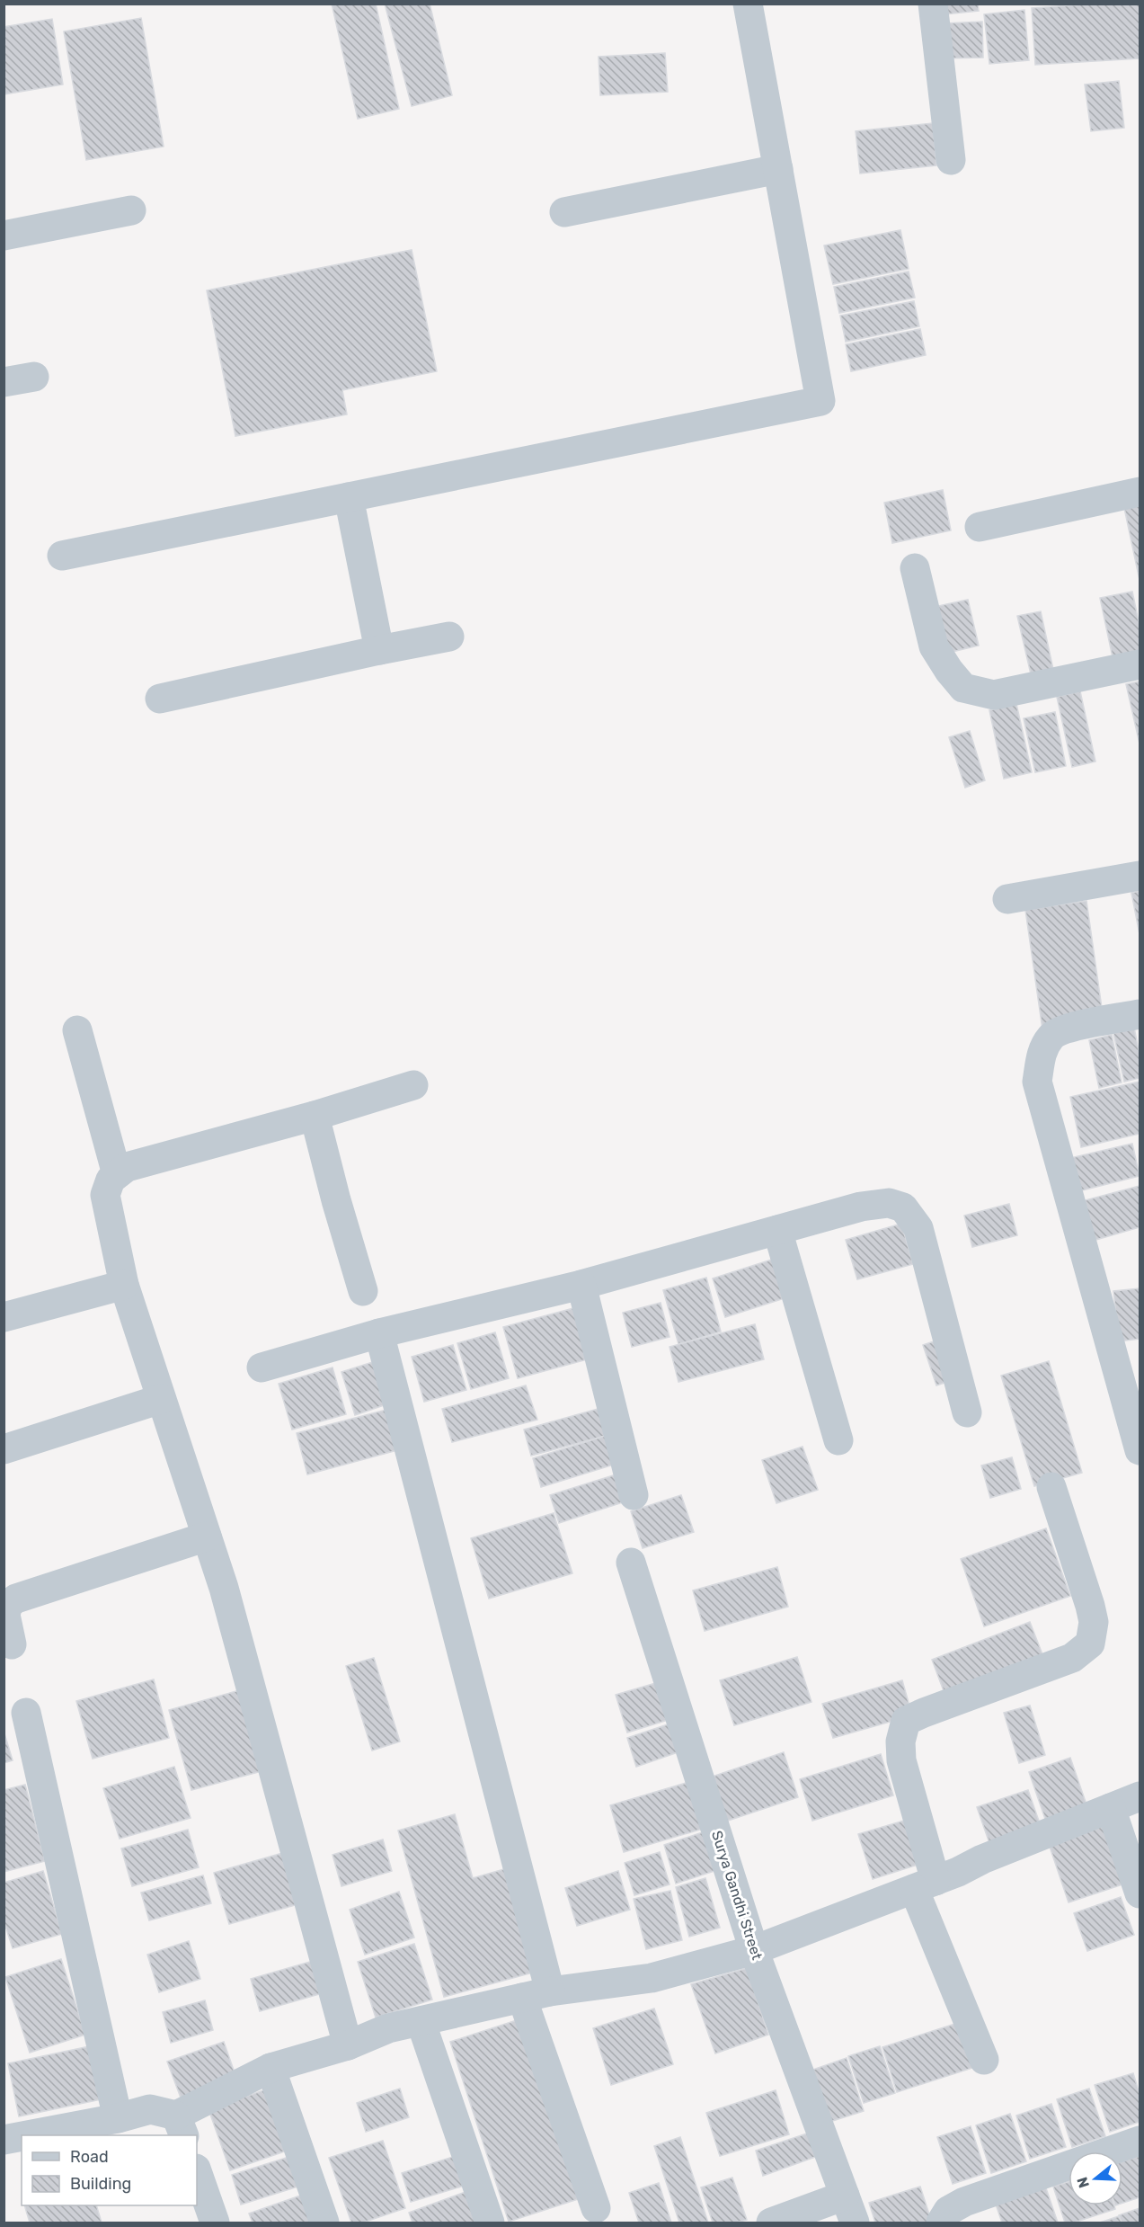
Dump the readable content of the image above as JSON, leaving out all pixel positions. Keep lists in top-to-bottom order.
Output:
{
  "streets": {
    "street": ["Surya Gandhi Street"]
  },
  "legend": ["Road", "Building"],
  "north": "left"
}
